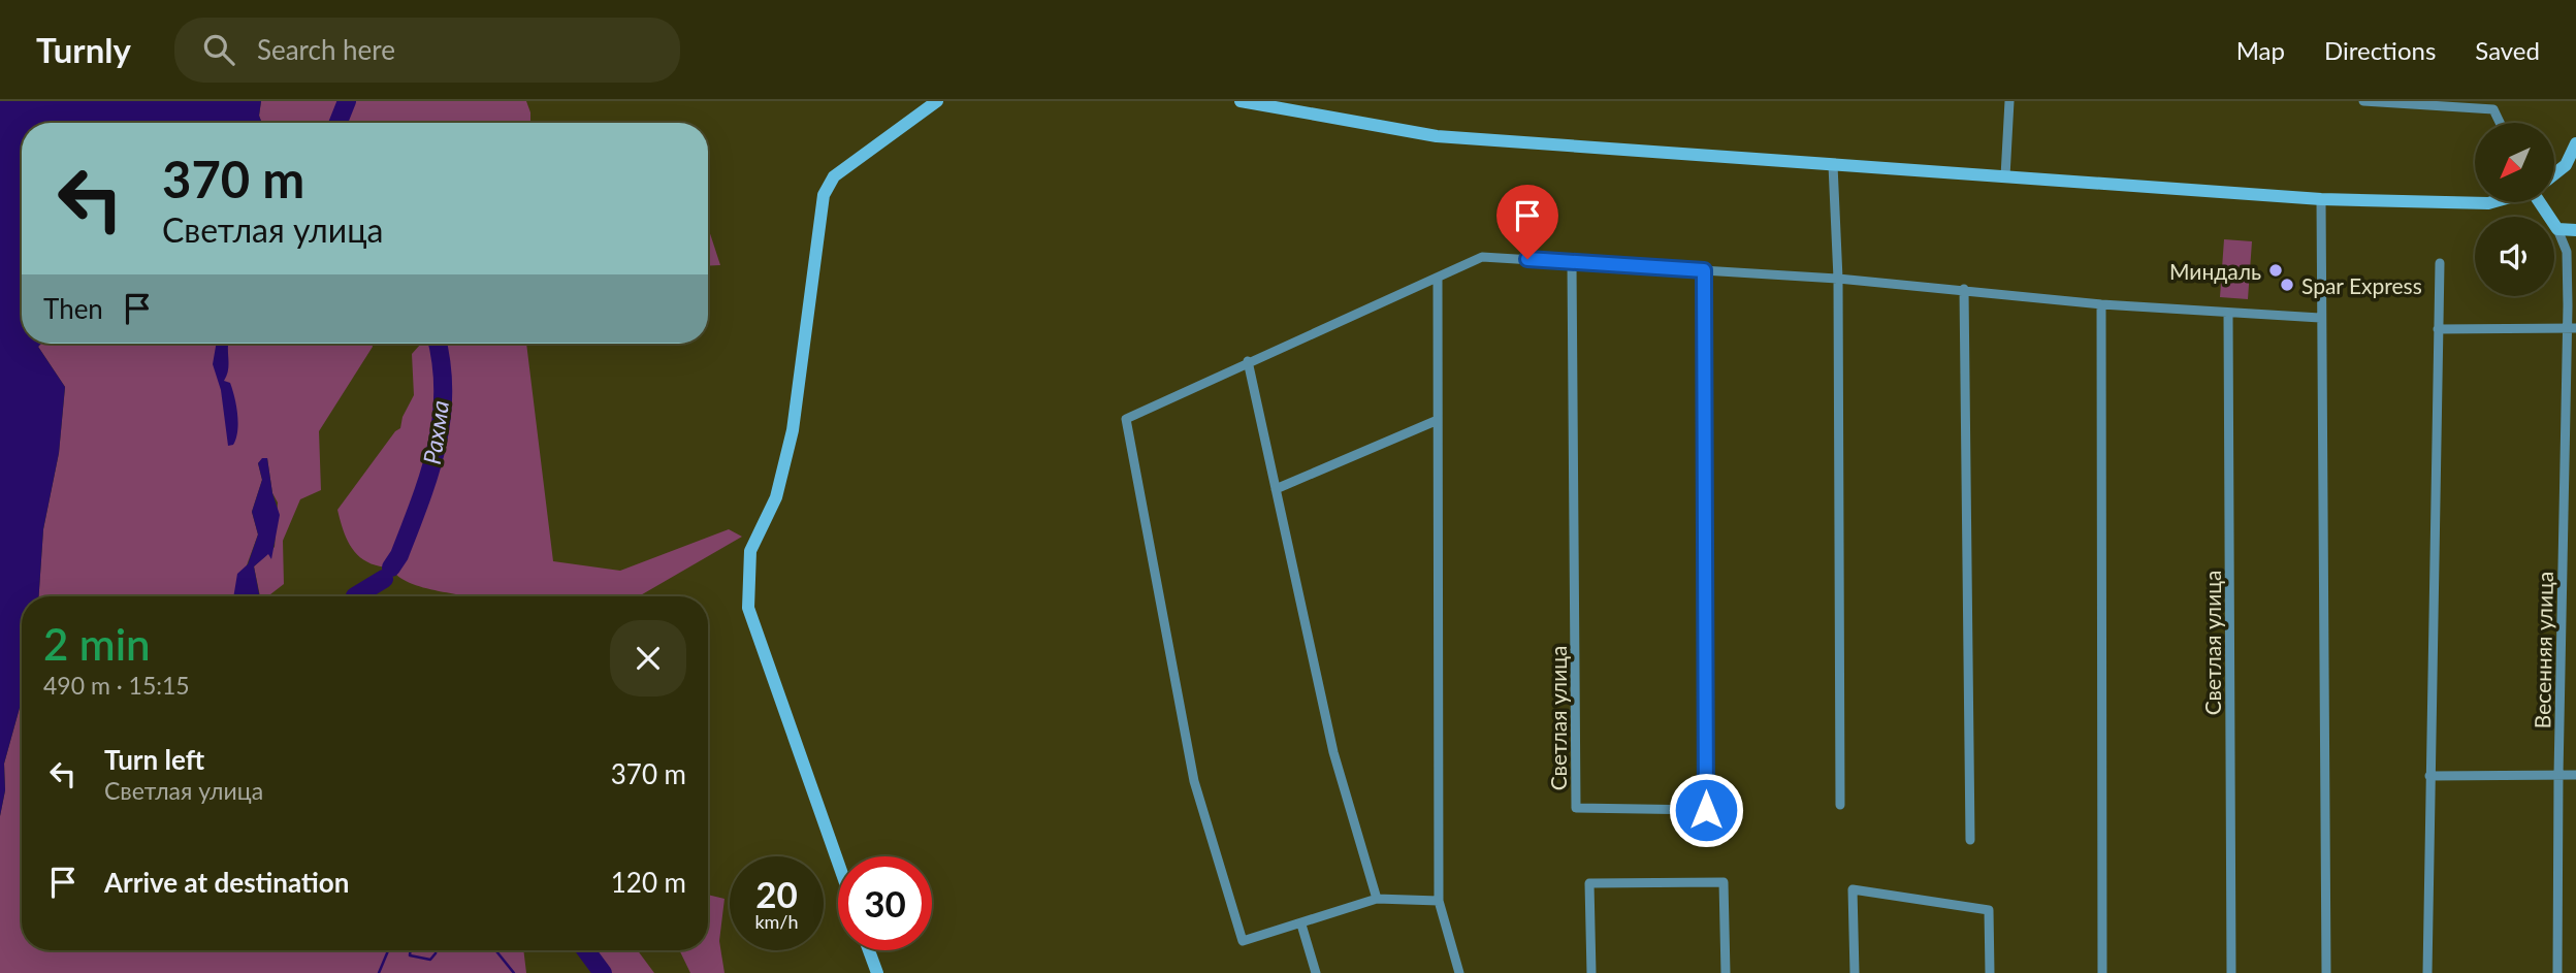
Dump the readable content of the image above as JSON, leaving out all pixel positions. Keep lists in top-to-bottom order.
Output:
{
  "streets": {
    "street": ["Светлая улица", "Весенняя улица"]
  },
  "water": ["Рахма"],
  "places": ["Миндаль", "Spar Express"],
  "north": "bottom left",
  "page": {
    "header": "Turnly",
    "search": "Search here",
    "nav": ["Map", "Directions", "Saved"],
    "turn": ["370 m", "Светлая улица"],
    "then": "Then",
    "heading": ["2 min", "490 m · 15:15"],
    "list": [
      {
        "name": "Turn left",
        "note": "Светлая улица",
        "value": "370 m"
      },
      {
        "name": "Arrive at destination",
        "value": "120 m"
      }
    ],
    "speed": "20 km/h",
    "limit": "30"
  }
}
